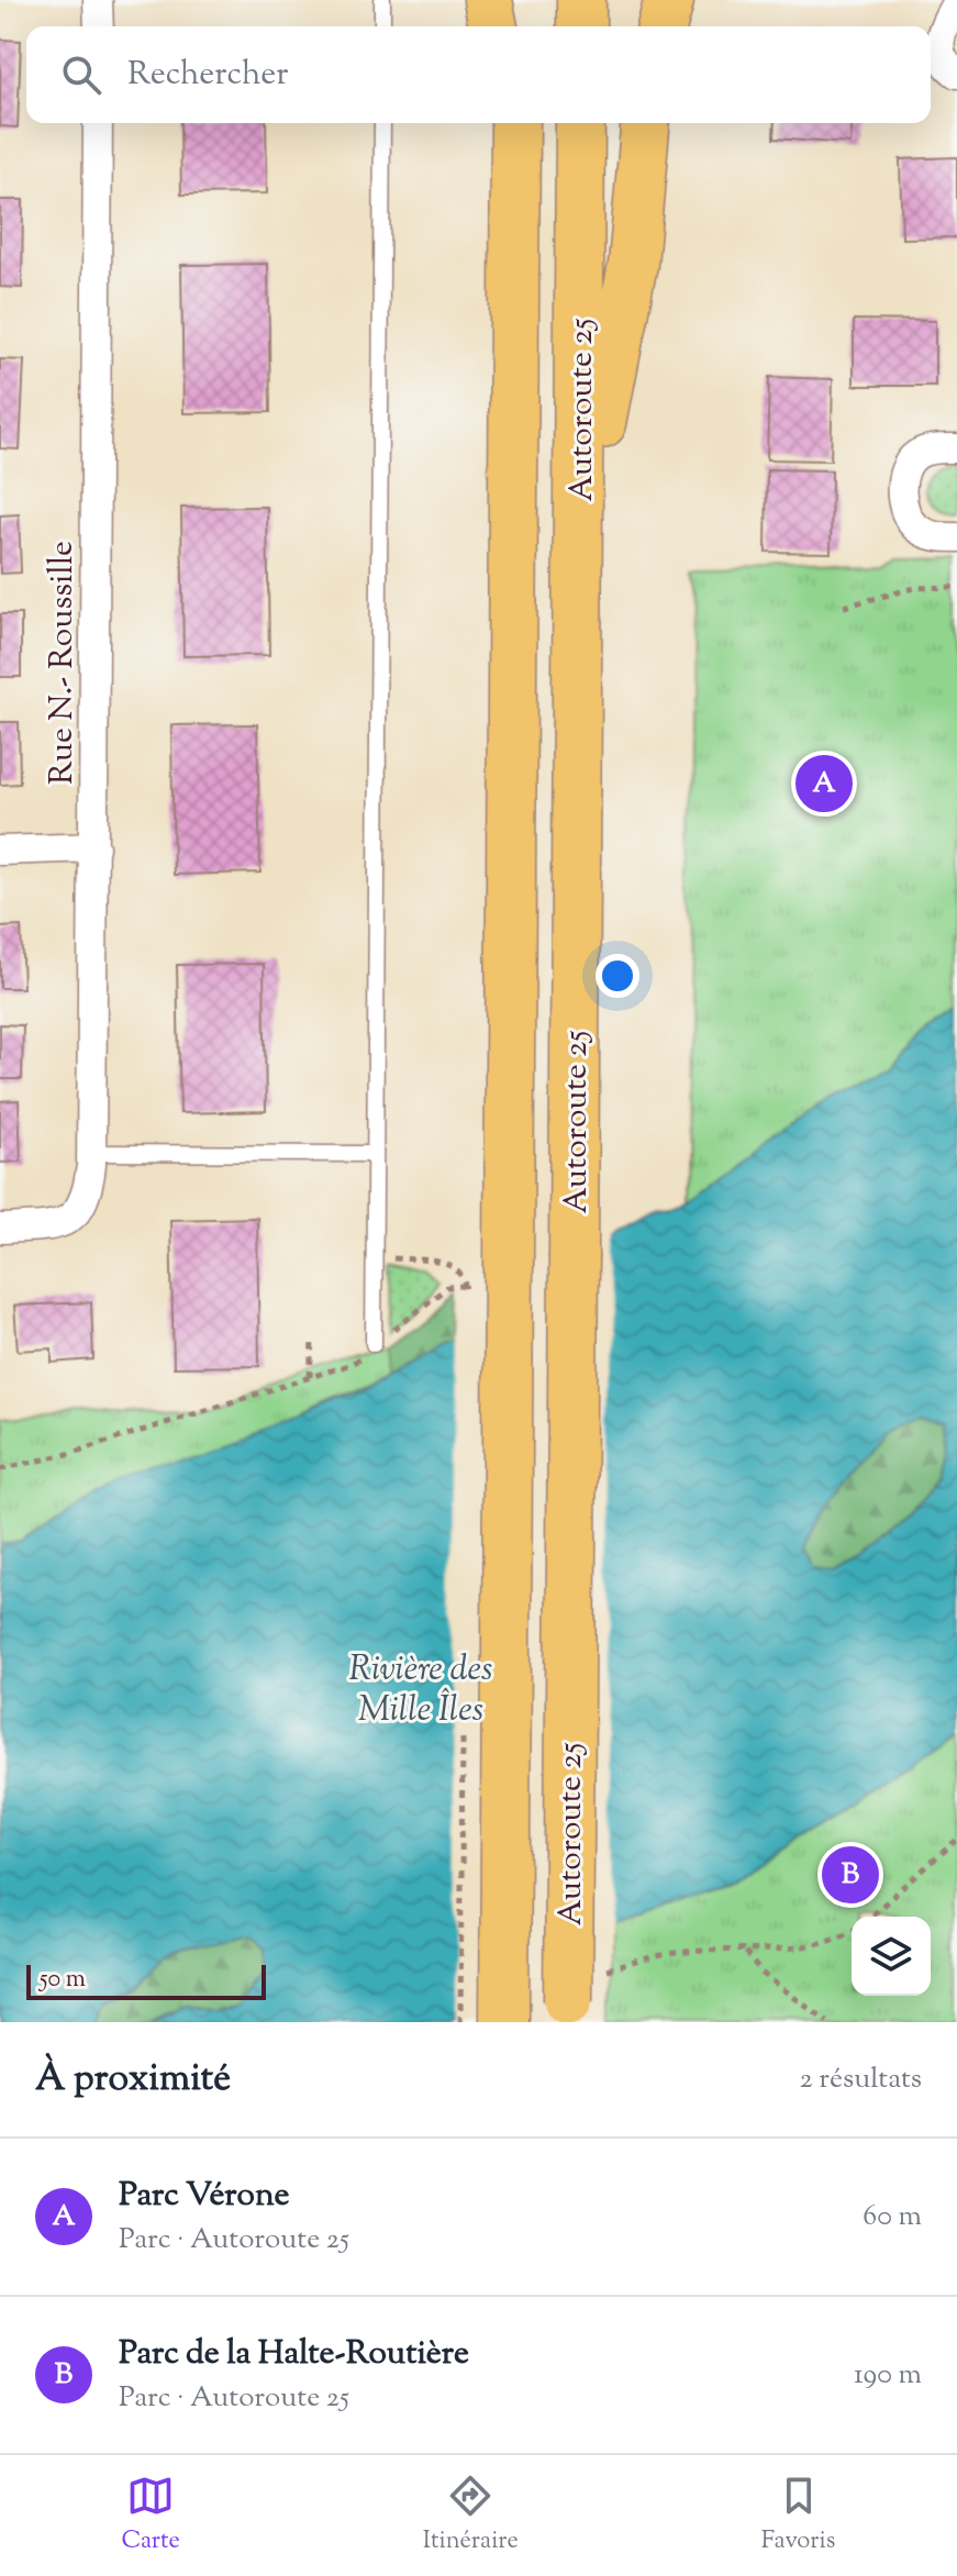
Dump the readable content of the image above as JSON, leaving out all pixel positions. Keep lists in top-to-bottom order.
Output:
{
  "streets": {
    "highway": ["Autoroute 25"],
    "street": ["Rue N.- Roussille"]
  },
  "water": ["Rivière des Mille Îles"],
  "scale_bar": "50 m",
  "page": {
    "search": "Rechercher",
    "pins": ["A", "B"],
    "scale": "50 m",
    "heading": ["À proximité", "2 résultats"],
    "list": [
      {
        "mark": "A",
        "name": "Parc Vérone",
        "note": "Parc · Autoroute 25",
        "value": "60 m"
      },
      {
        "mark": "B",
        "name": "Parc de la Halte-Routière",
        "note": "Parc · Autoroute 25",
        "value": "190 m"
      }
    ],
    "nav": ["Carte", "Itinéraire", "Favoris"]
  }
}
